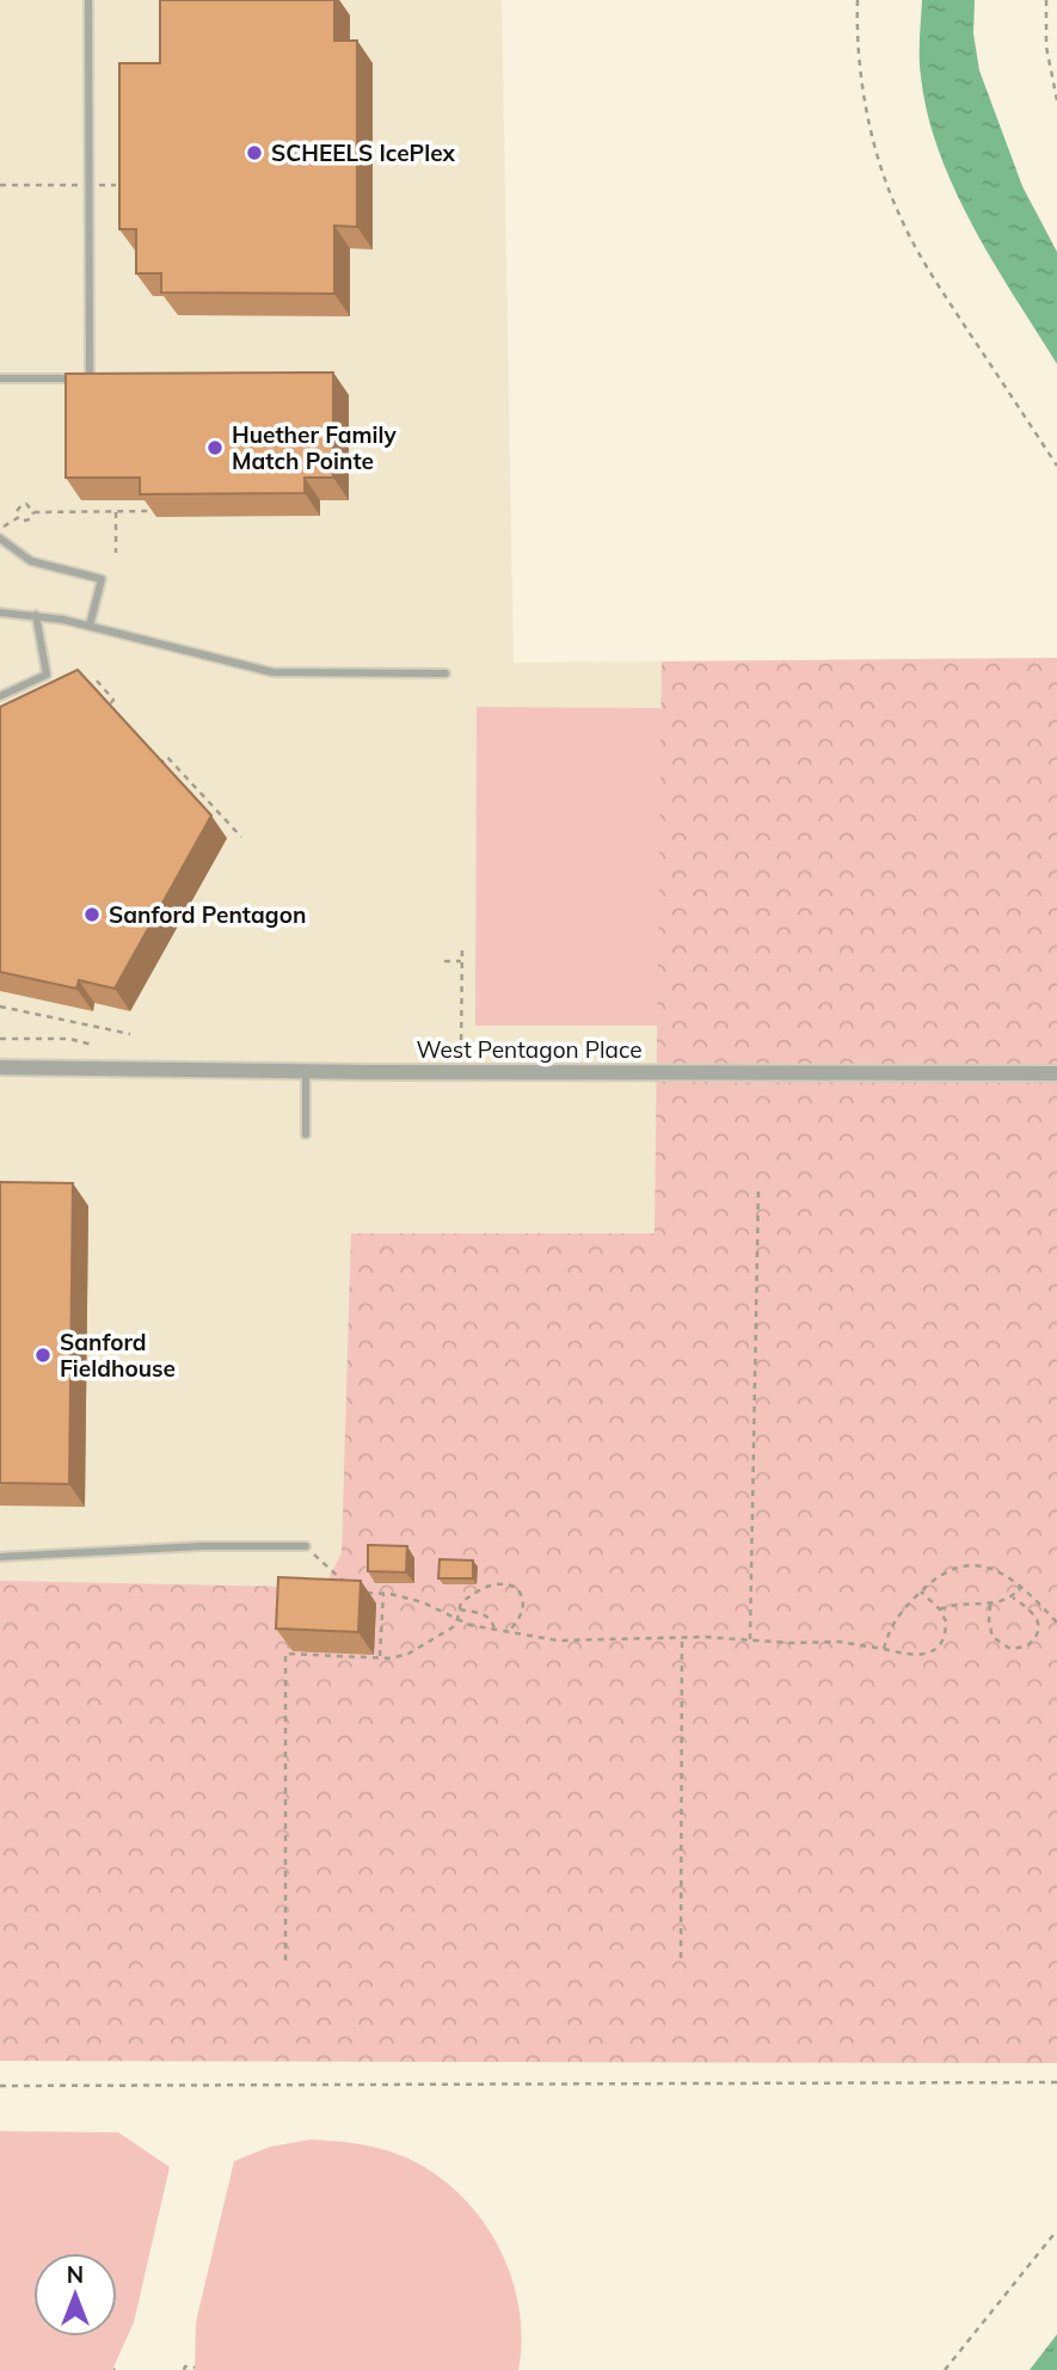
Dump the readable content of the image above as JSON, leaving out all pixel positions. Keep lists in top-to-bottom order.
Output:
{
  "streets": {
    "street": ["West Pentagon Place"]
  },
  "places": [
    "SCHEELS IcePlex",
    "Huether Family Match Pointe",
    "Sanford Pentagon",
    "Sanford Fieldhouse"
  ],
  "north": "top"
}
